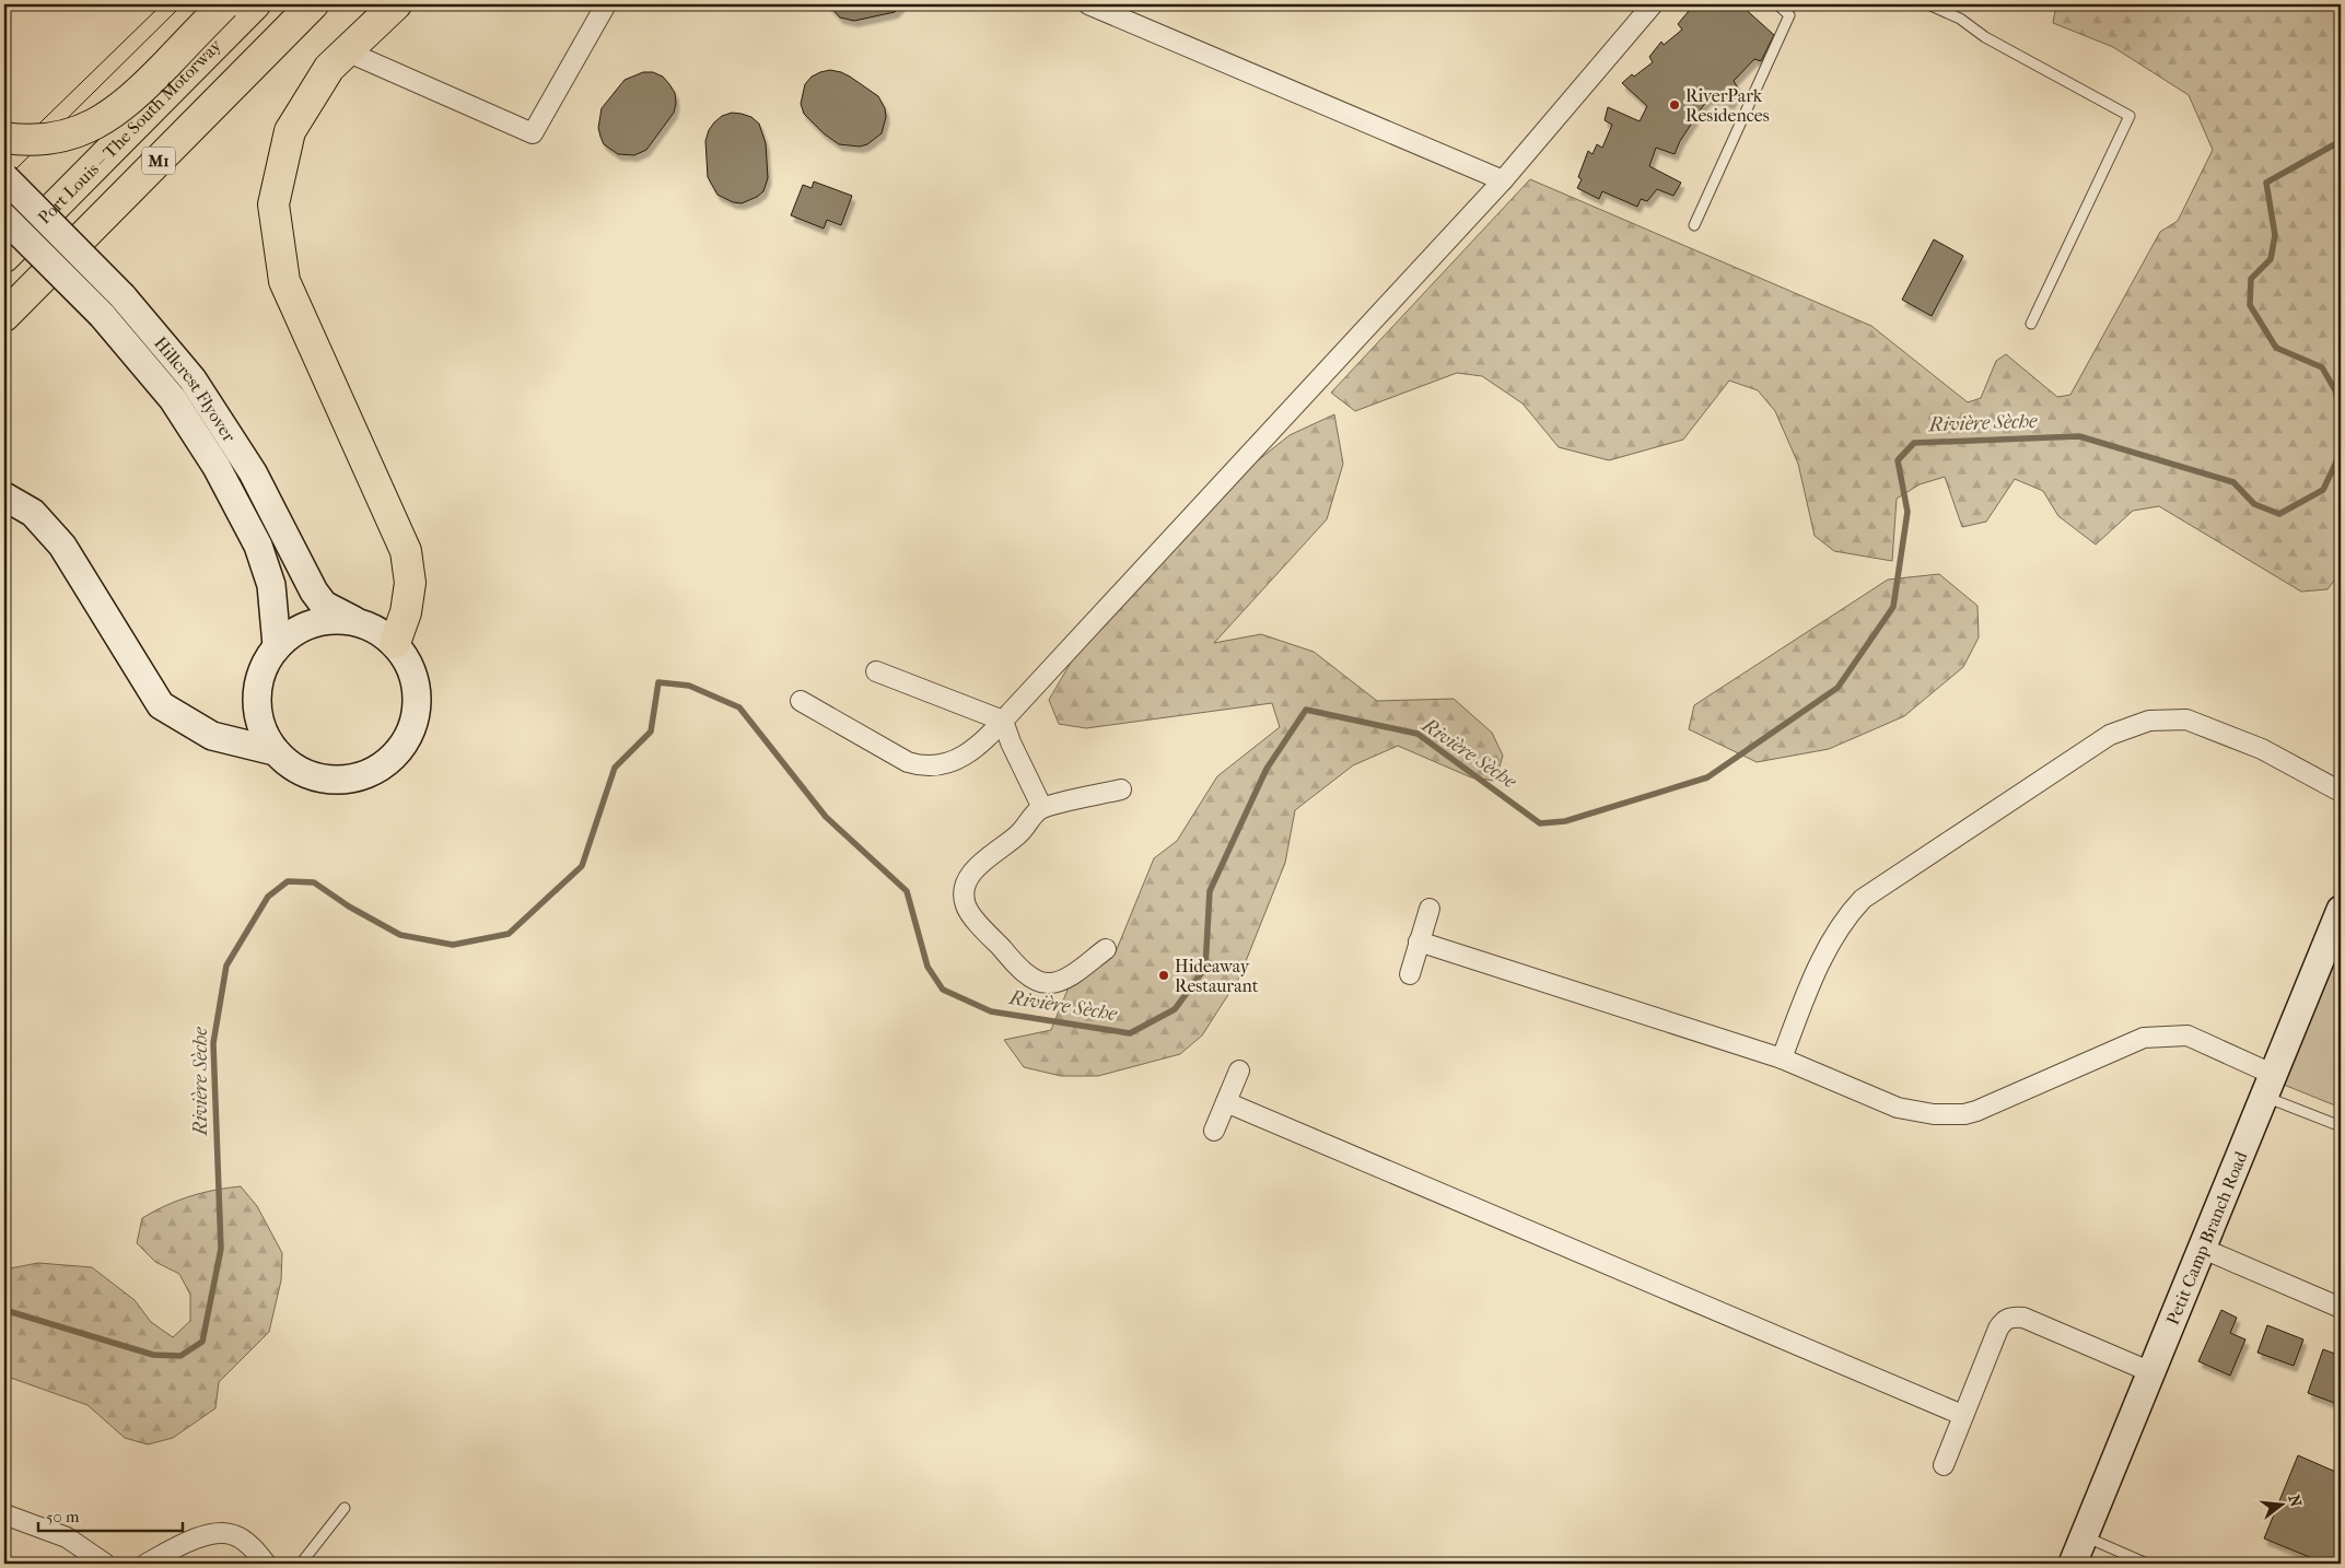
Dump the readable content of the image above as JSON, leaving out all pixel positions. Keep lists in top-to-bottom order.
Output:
{
  "streets": {
    "highway": ["Port Louis – The South Motorway", "M1"],
    "main road": ["Hillcrest Flyover", "Petit Camp Branch Road"]
  },
  "water": ["Rivière Sèche"],
  "places": ["RiverPark Residences", "Hideaway Restaurant"],
  "scale_bar": "50 m",
  "north": "right"
}
